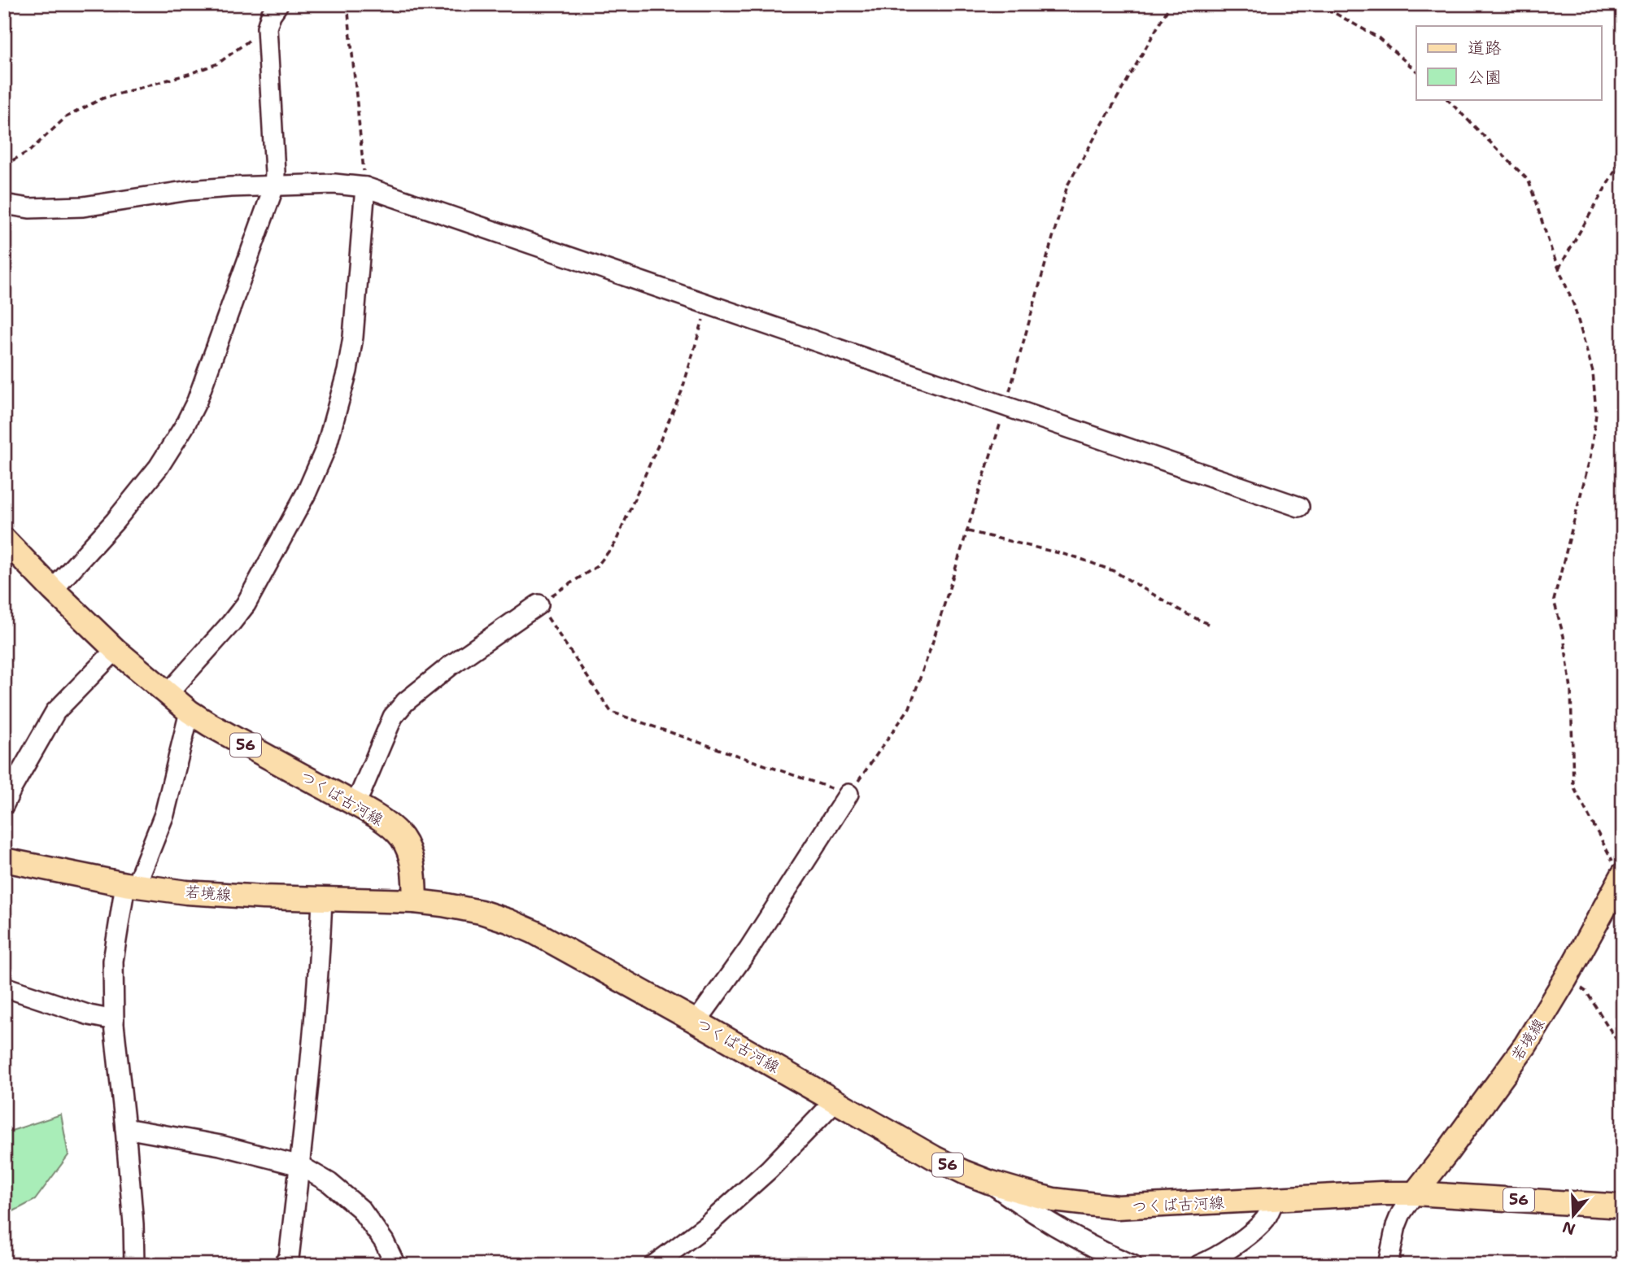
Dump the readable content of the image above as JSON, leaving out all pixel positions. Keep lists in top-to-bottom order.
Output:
{
  "streets": {
    "main road": ["56", "つくば古河線", "若境線"]
  },
  "crossings": [
    ["つくば古河線", "若境線"]
  ],
  "legend": ["道路", "公園"],
  "north": "bottom"
}
